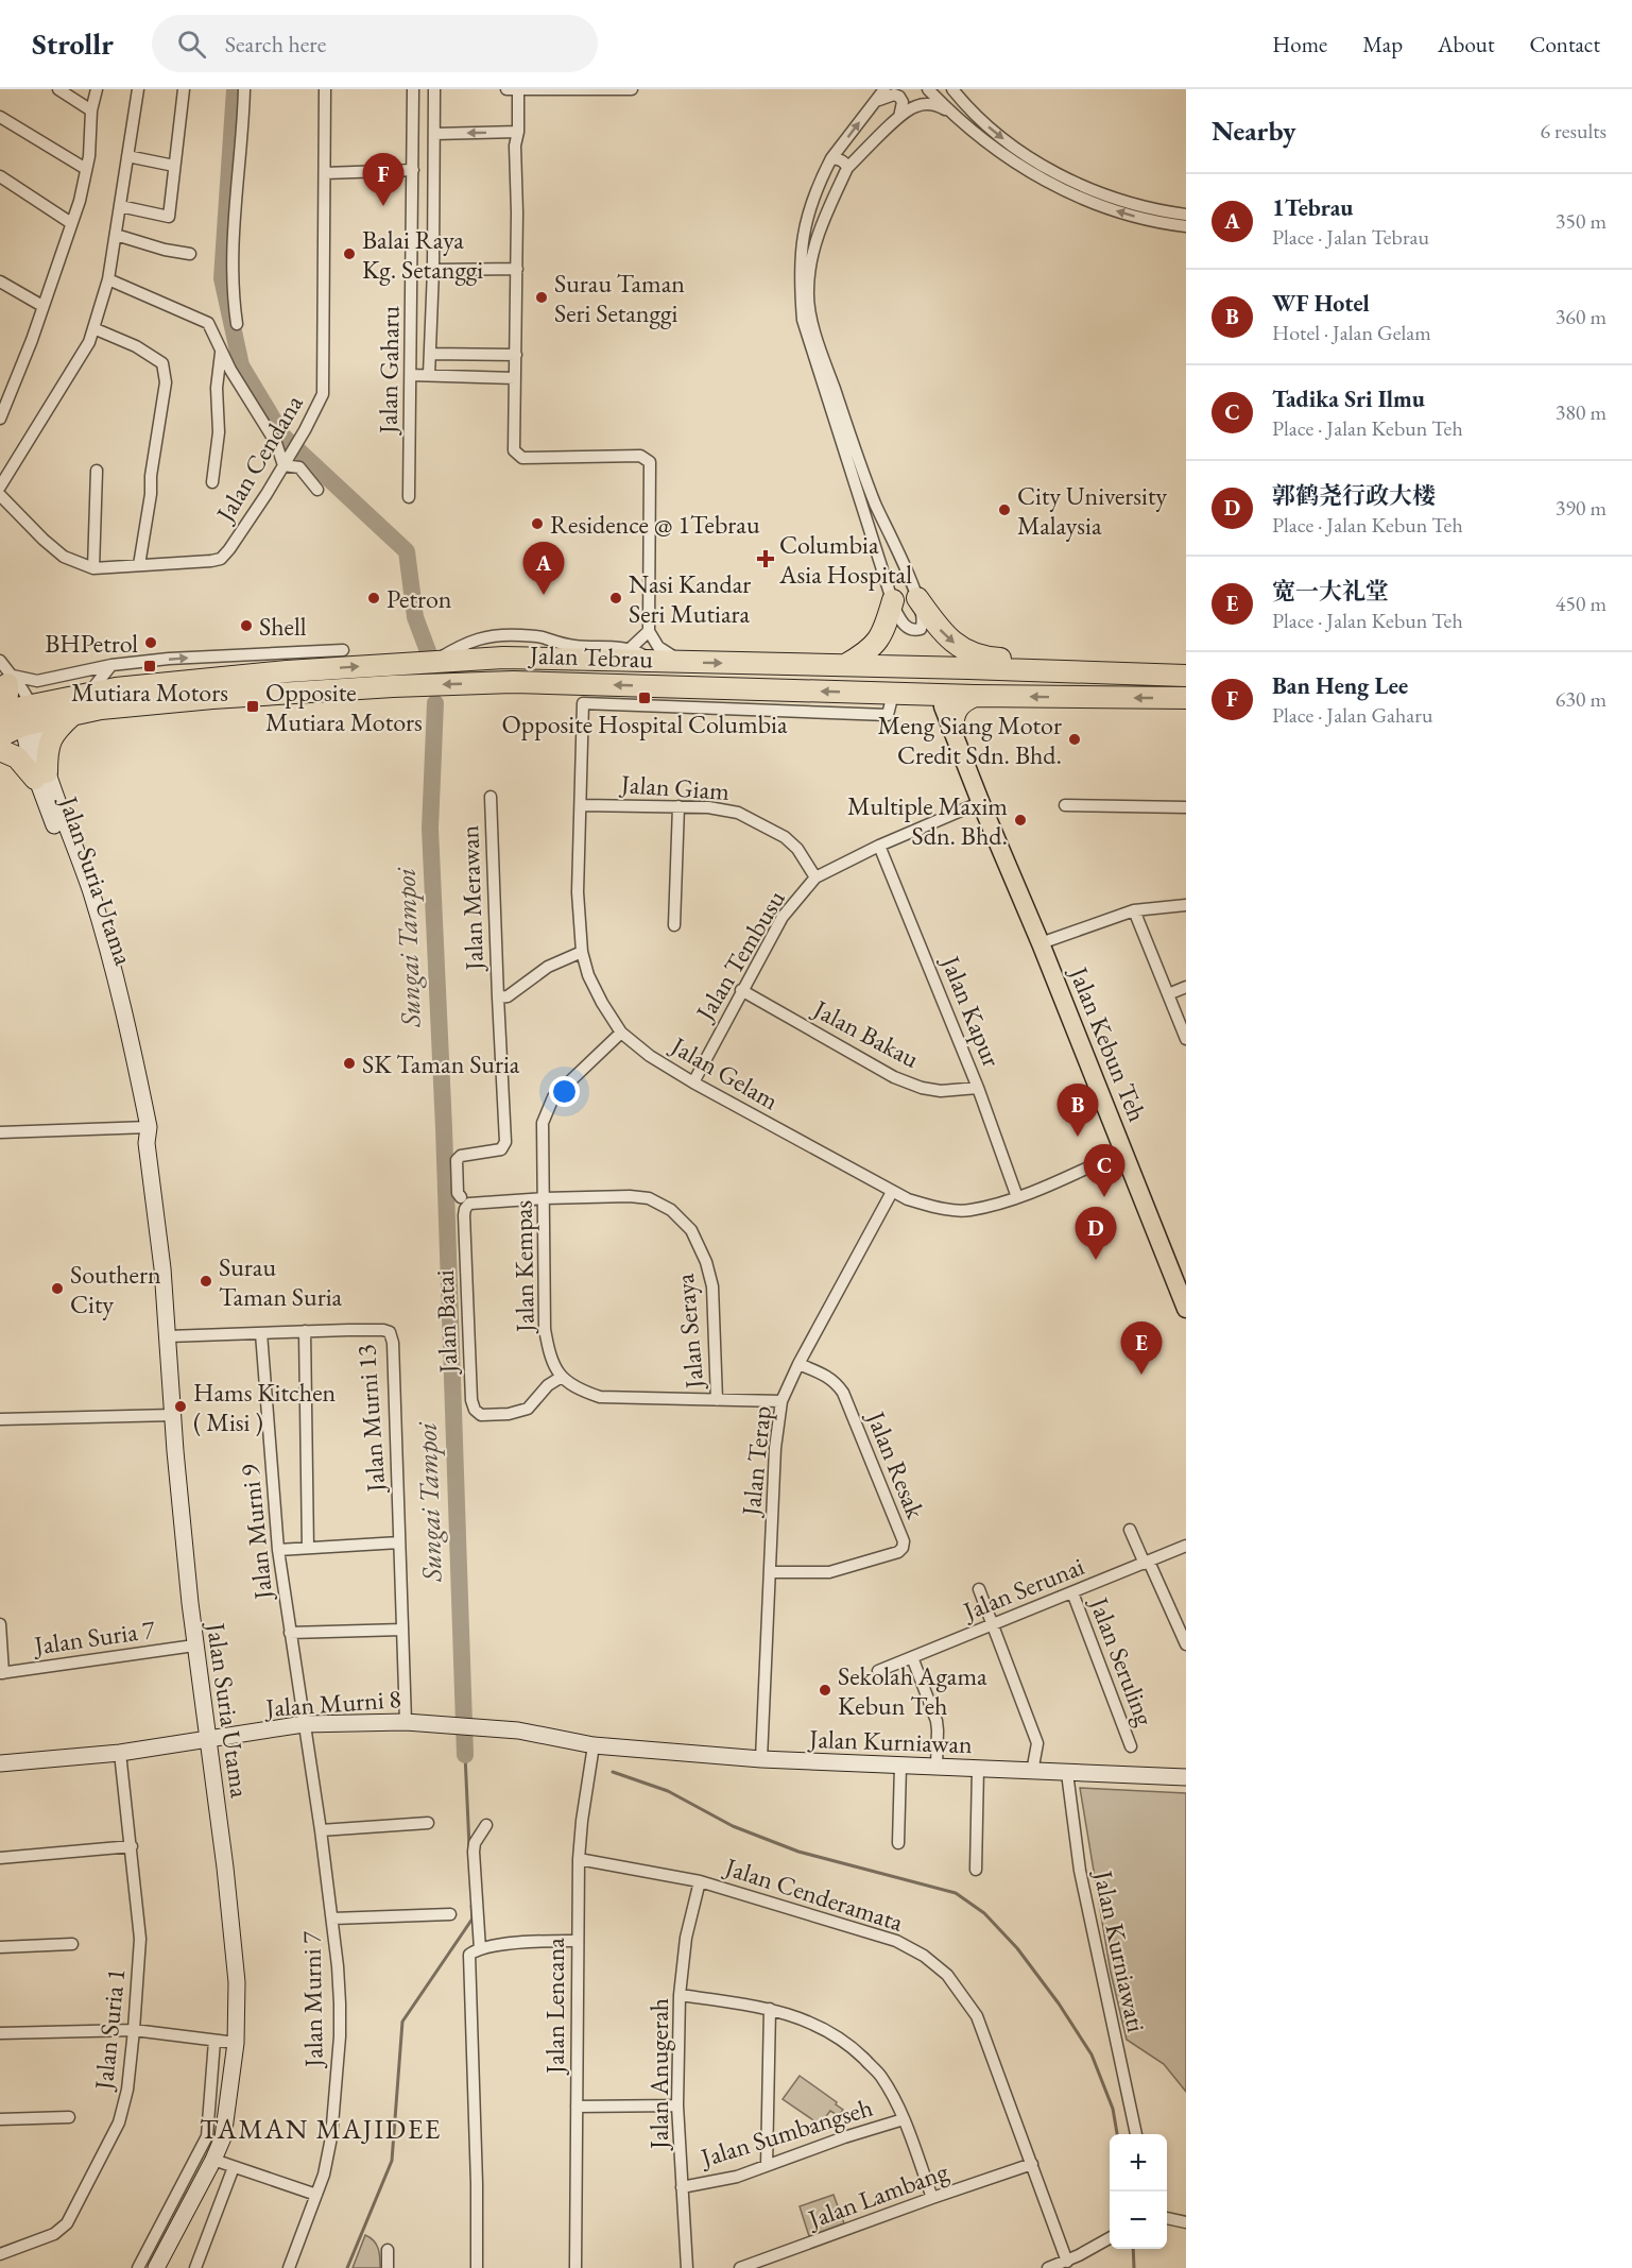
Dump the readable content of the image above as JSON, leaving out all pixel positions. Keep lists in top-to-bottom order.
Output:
{
  "streets": {
    "highway": ["Jalan Tebrau"],
    "main road": [
      "Jalan Suria Utama",
      "Jalan Kebun Teh",
      "Jalan Murni 8",
      "Jalan Kurniawan"
    ],
    "street": [
      "Jalan Gaharu",
      "Jalan Cendana",
      "Jalan Giam",
      "Jalan Merawan",
      "Jalan Tembusu",
      "Jalan Kapur",
      "Jalan Bakau",
      "Jalan Gelam",
      "Jalan Kempas",
      "Jalan Batai",
      "Jalan Seraya",
      "Jalan Murni 13",
      "Jalan Terap",
      "Jalan Resak",
      "Jalan Murni 9",
      "Jalan Serunai",
      "Jalan Suria 7",
      "Jalan Seruling",
      "Jalan Cenderamata",
      "Jalan Kurniawati",
      "Jalan Murni 7",
      "Jalan Lencana",
      "Jalan Suria 1",
      "Jalan Anugerah",
      "Jalan Sumbangseh",
      "Jalan Lambang"
    ]
  },
  "crossings": [
    ["Jalan Tebrau", "Jalan Suria Utama"],
    ["Jalan Tebrau", "Jalan Kebun Teh"],
    ["Jalan Tebrau", "Jalan Gelam"],
    ["Jalan Giam", "Jalan Tembusu"],
    ["Jalan Giam", "Jalan Gelam"],
    ["Jalan Suria Utama", "Jalan Murni 13"],
    ["Jalan Suria Utama", "Jalan Suria 7"],
    ["Jalan Suria Utama", "Jalan Murni 8"],
    ["Jalan Merawan", "Jalan Gelam"],
    ["Jalan Tembusu", "Jalan Kapur"],
    ["Jalan Tembusu", "Jalan Bakau"],
    ["Jalan Tembusu", "Jalan Kebun Teh"],
    ["Jalan Tembusu", "Jalan Gelam"],
    ["Jalan Kapur", "Jalan Bakau"],
    ["Jalan Kapur", "Jalan Gelam"],
    ["Jalan Kebun Teh", "Jalan Gelam"],
    ["Jalan Gelam", "Jalan Kempas"],
    ["Jalan Gelam", "Jalan Terap"],
    ["Jalan Kempas", "Jalan Batai"],
    ["Jalan Kempas", "Jalan Seraya"],
    ["Jalan Batai", "Jalan Seraya"],
    ["Jalan Murni 13", "Jalan Murni 9"],
    ["Jalan Murni 13", "Jalan Murni 8"],
    ["Jalan Terap", "Jalan Resak"],
    ["Jalan Terap", "Jalan Kurniawan"],
    ["Jalan Murni 9", "Jalan Murni 8"],
    ["Jalan Murni 9", "Jalan Murni 7"],
    ["Jalan Serunai", "Jalan Seruling"],
    ["Jalan Murni 8", "Jalan Kurniawan"],
    ["Jalan Murni 8", "Jalan Murni 7"],
    ["Jalan Murni 8", "Jalan Lencana"],
    ["Jalan Murni 8", "Jalan Suria 1"],
    ["Jalan Kurniawan", "Jalan Kurniawati"],
    ["Jalan Kurniawan", "Jalan Lencana"],
    ["Jalan Cenderamata", "Jalan Lencana"],
    ["Jalan Cenderamata", "Jalan Anugerah"],
    ["Jalan Cenderamata", "Jalan Lambang"],
    ["Jalan Anugerah", "Jalan Sumbangseh"]
  ],
  "districts": ["TAMAN MAJIDEE"],
  "water": ["Sungai Tampoi"],
  "places": {
    "other": [
      "Balai Raya Kg. Setanggi",
      "Surau Taman Seri Setanggi",
      "City University Malaysia",
      "Residence @ 1Tebrau",
      "Petron",
      "Nasi Kandar Seri Mutiara",
      "Shell",
      "BHPetrol",
      "Meng Siang Motor Credit Sdn. Bhd.",
      "Multiple Maxim Sdn. Bhd.",
      "SK Taman Suria",
      "Surau Taman Suria",
      "Southern City",
      "Hams Kitchen ( Misi )",
      "Sekolah Agama Kebun Teh"
    ],
    "health": ["Columbia Asia Hospital"],
    "transit": ["Mutiara Motors", "Opposite Hospital Columbia", "Opposite Mutiara Motors"]
  },
  "page": {
    "header": "Strollr",
    "search": "Search here",
    "nav": [
      "Home",
      "Map",
      "About",
      "Contact"
    ],
    "heading": ["Nearby", "6 results"],
    "pins": [
      "F",
      "A",
      "B",
      "C",
      "D",
      "E"
    ],
    "list": [
      {
        "mark": "A",
        "name": "1Tebrau",
        "note": "Place · Jalan Tebrau",
        "value": "350 m"
      },
      {
        "mark": "B",
        "name": "WF Hotel",
        "note": "Hotel · Jalan Gelam",
        "value": "360 m"
      },
      {
        "mark": "C",
        "name": "Tadika Sri Ilmu",
        "note": "Place · Jalan Kebun Teh",
        "value": "380 m"
      },
      {
        "mark": "D",
        "name": "郭鹤尧行政大楼",
        "note": "Place · Jalan Kebun Teh",
        "value": "390 m"
      },
      {
        "mark": "E",
        "name": "宽一大礼堂",
        "note": "Place · Jalan Kebun Teh",
        "value": "450 m"
      },
      {
        "mark": "F",
        "name": "Ban Heng Lee",
        "note": "Place · Jalan Gaharu",
        "value": "630 m"
      }
    ],
    "map_buttons": ["+", "−"]
  }
}
